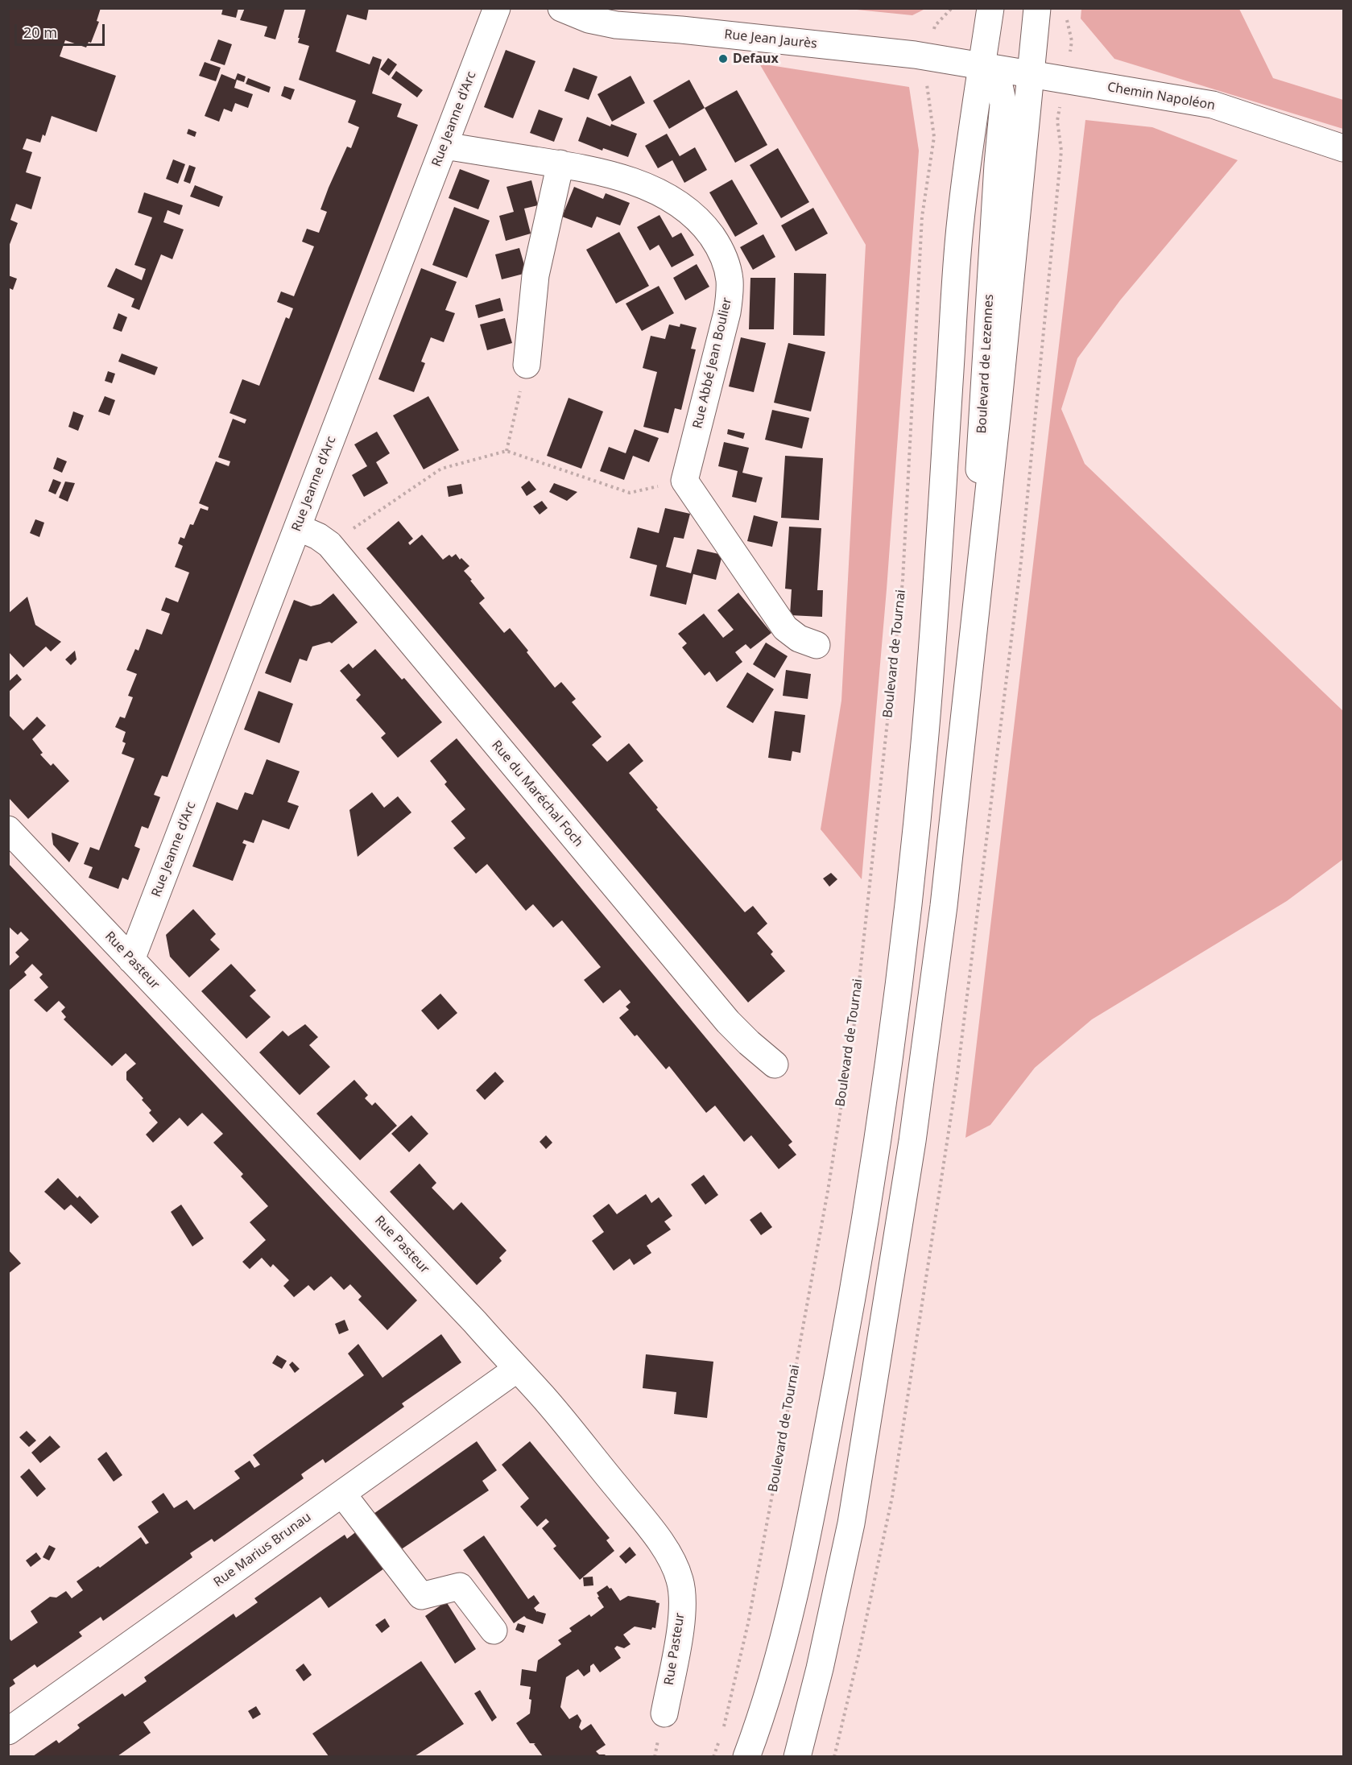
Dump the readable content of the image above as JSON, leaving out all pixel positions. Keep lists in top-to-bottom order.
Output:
{
  "streets": {
    "street": [
      "Rue Jean Jaurès",
      "Chemin Napoléon",
      "Rue Jeanne d'Arc",
      "Rue Abbé Jean Boulier",
      "Boulevard de Lezennes",
      "Rue du Maréchal Foch",
      "Rue Pasteur",
      "Rue Marius Brunau"
    ],
    "path": ["Boulevard de Tournai"]
  },
  "crossings": [
    ["Rue Jean Jaurès", "Chemin Napoléon"],
    ["Rue Jean Jaurès", "Boulevard de Lezennes"],
    ["Chemin Napoléon", "Boulevard de Lezennes"],
    ["Rue Jeanne d'Arc", "Rue Abbé Jean Boulier"],
    ["Rue Jeanne d'Arc", "Rue du Maréchal Foch"],
    ["Rue Jeanne d'Arc", "Rue Pasteur"],
    ["Rue Pasteur", "Rue Marius Brunau"]
  ],
  "places": ["Defaux"],
  "scale_bar": "20 m"
}
